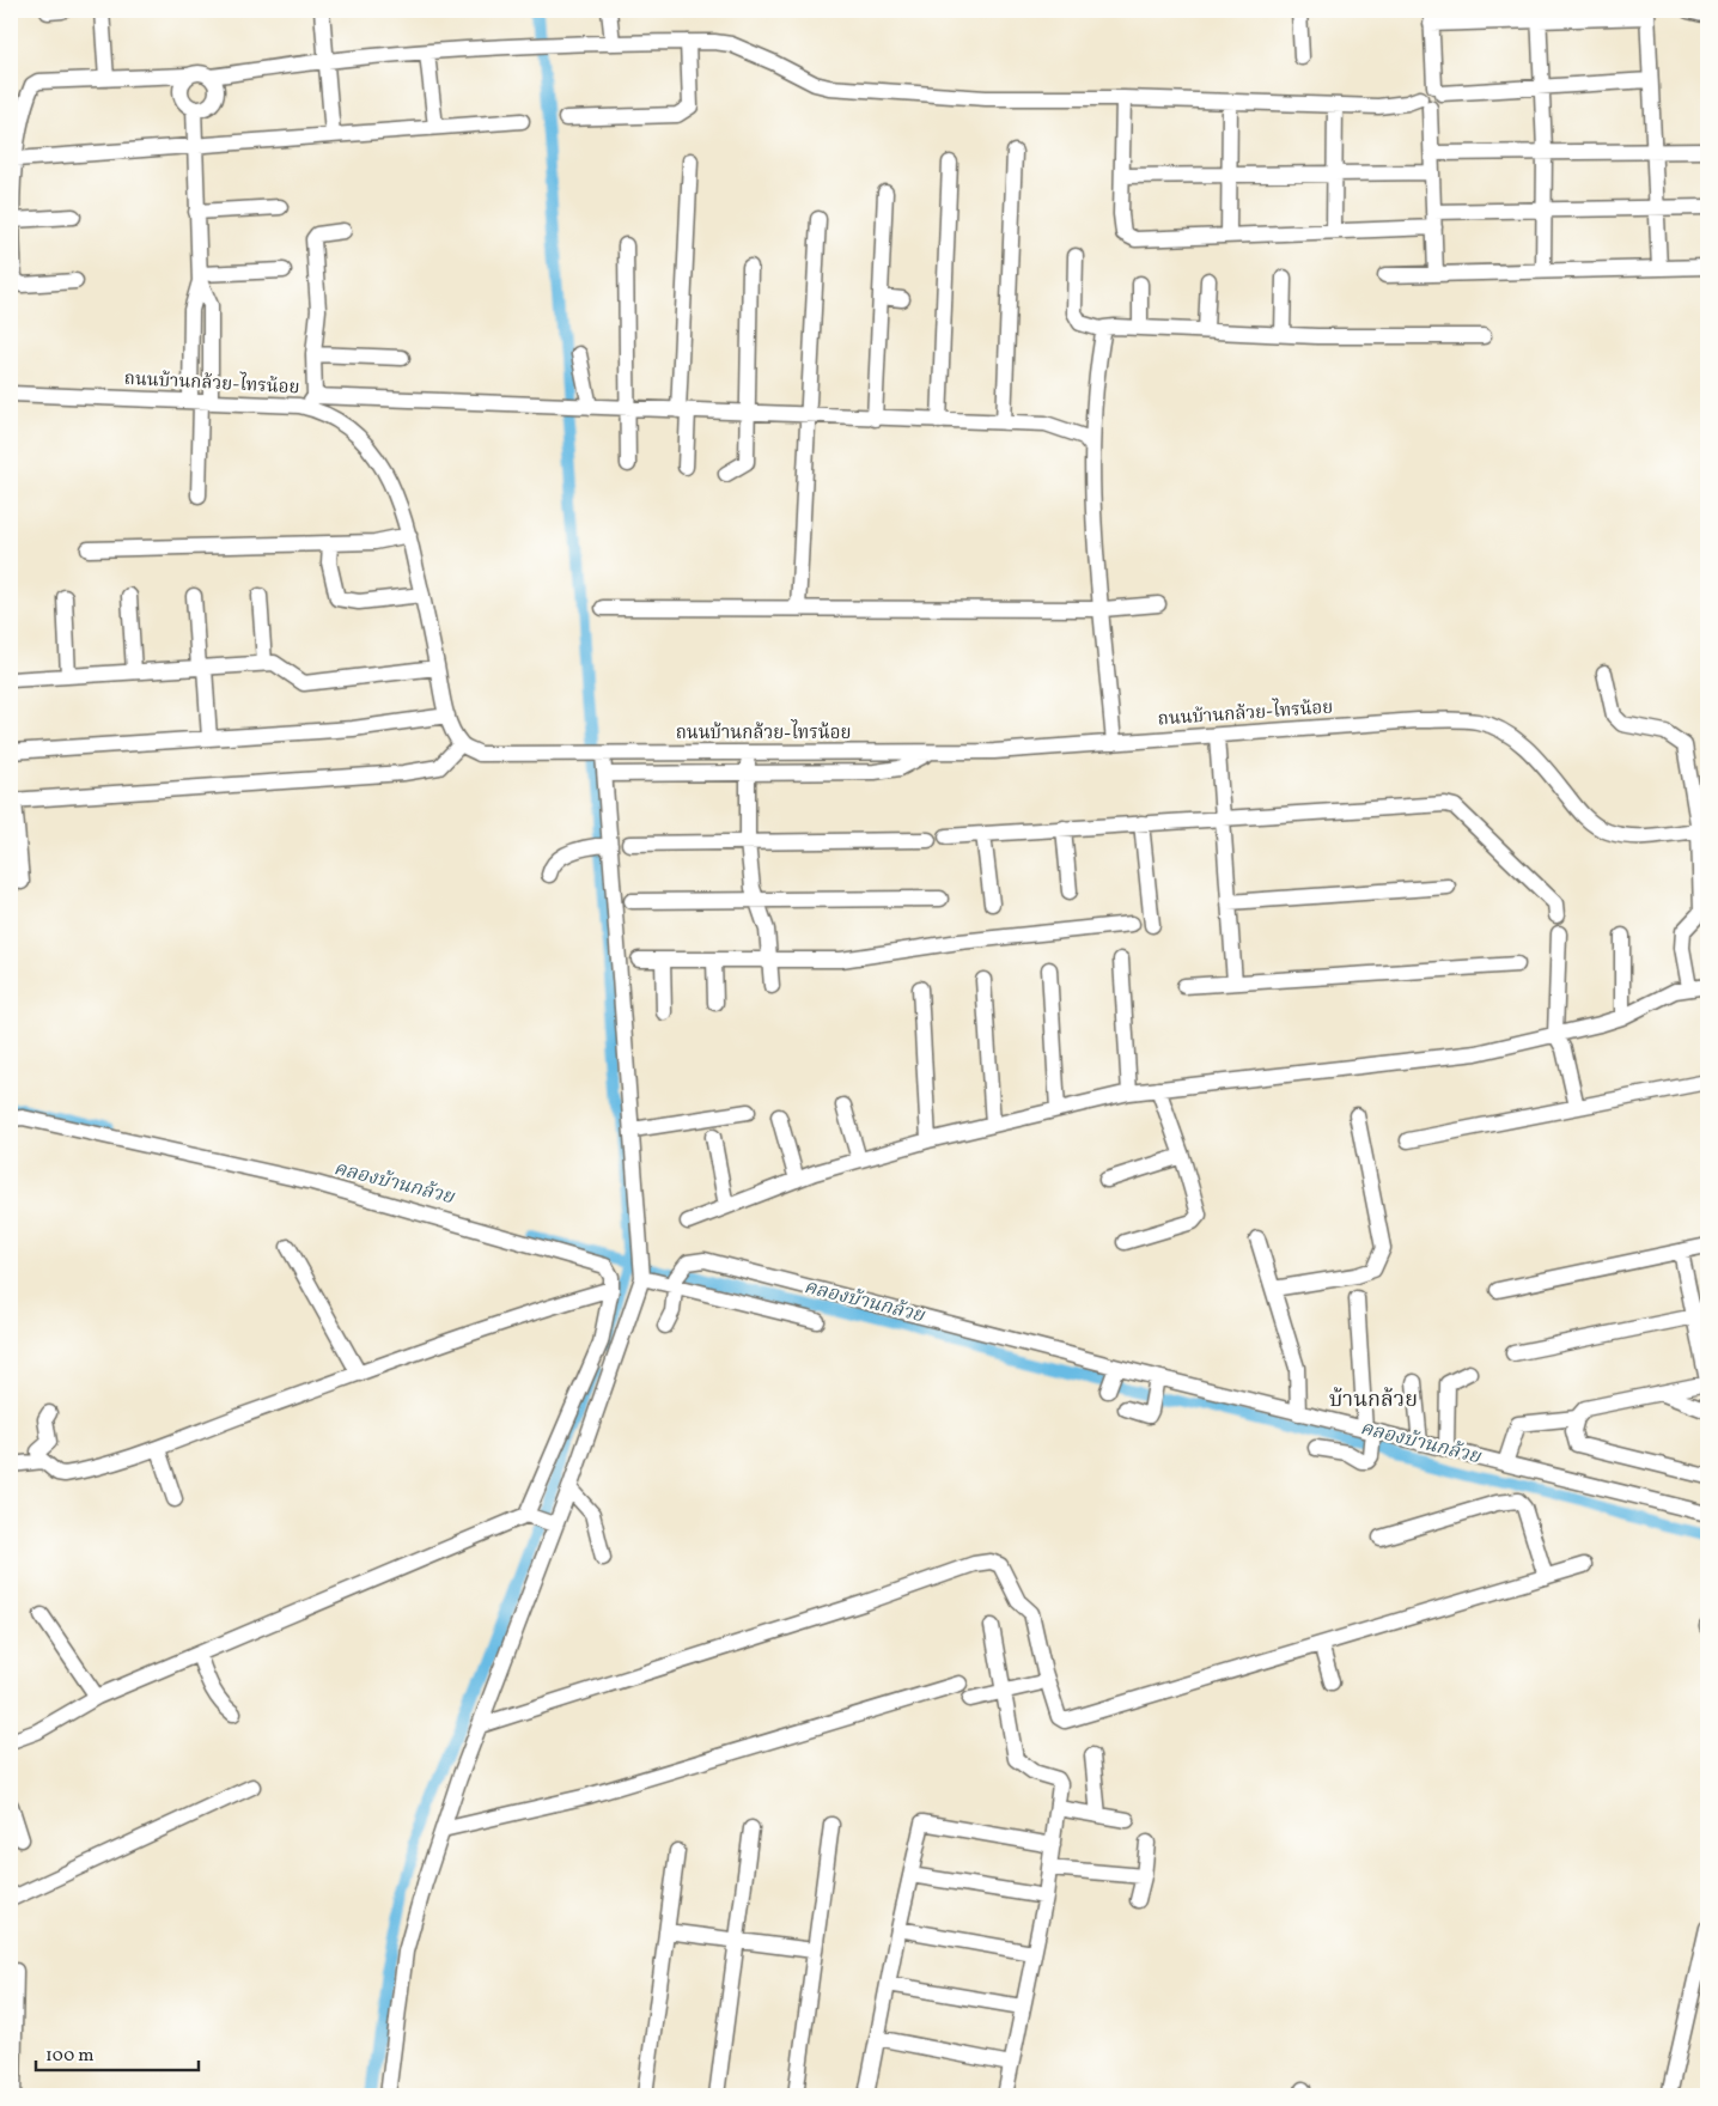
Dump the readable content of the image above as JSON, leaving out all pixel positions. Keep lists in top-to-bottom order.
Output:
{
  "streets": {
    "street": ["ถนนบ้านกล้วย-ไทรน้อย"]
  },
  "districts": ["บ้านกล้วย"],
  "water": ["คลองบ้านกล้วย"],
  "scale_bar": "100 m"
}
